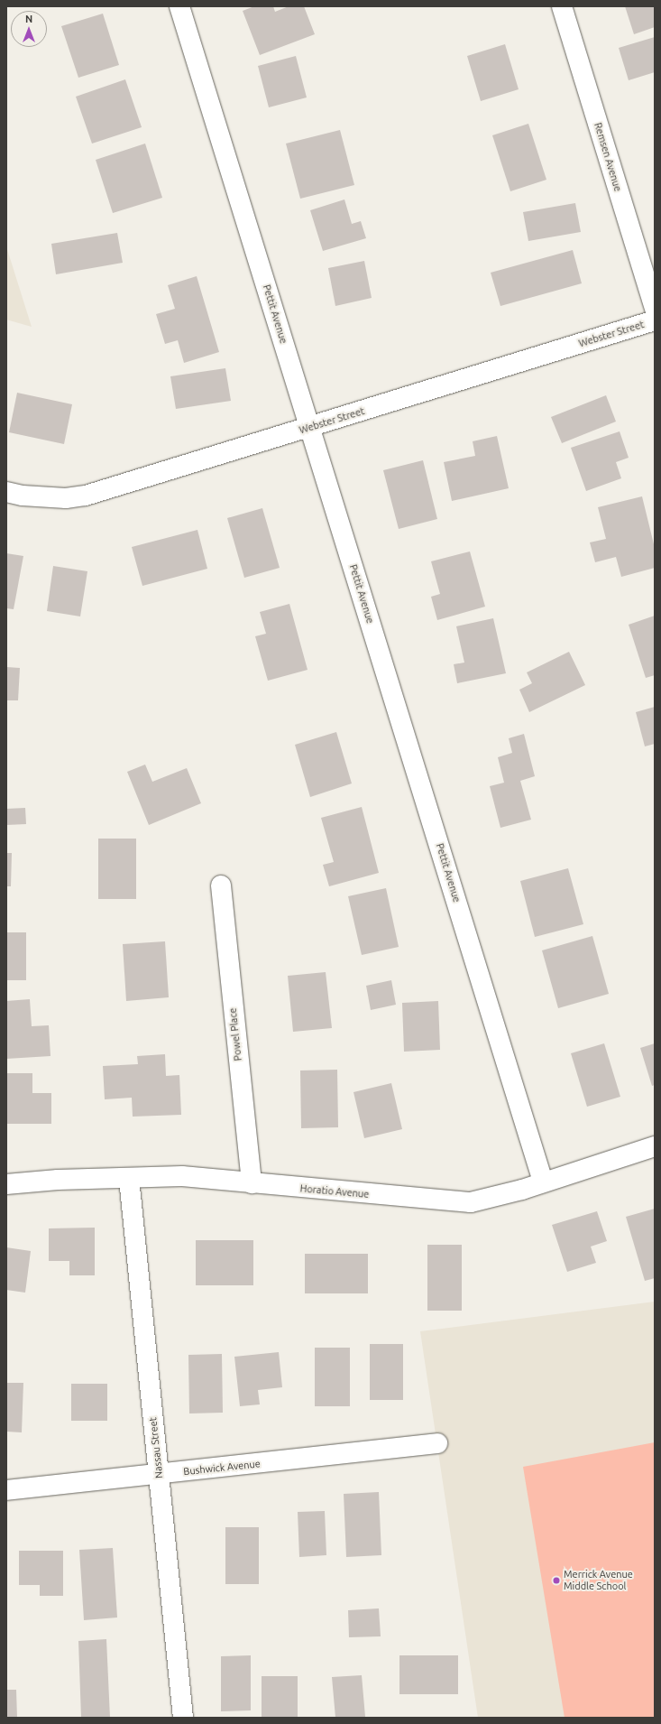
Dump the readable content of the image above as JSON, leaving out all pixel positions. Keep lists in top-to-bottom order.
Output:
{
  "streets": {
    "street": [
      "Remsen Avenue",
      "Pettit Avenue",
      "Webster Street",
      "Powel Place",
      "Horatio Avenue",
      "Nassau Street",
      "Bushwick Avenue"
    ]
  },
  "crossings": [
    ["Pettit Avenue", "Webster Street"],
    ["Pettit Avenue", "Horatio Avenue"],
    ["Powel Place", "Horatio Avenue"],
    ["Horatio Avenue", "Nassau Street"],
    ["Nassau Street", "Bushwick Avenue"]
  ],
  "places": ["Merrick Avenue Middle School"],
  "north": "top"
}
